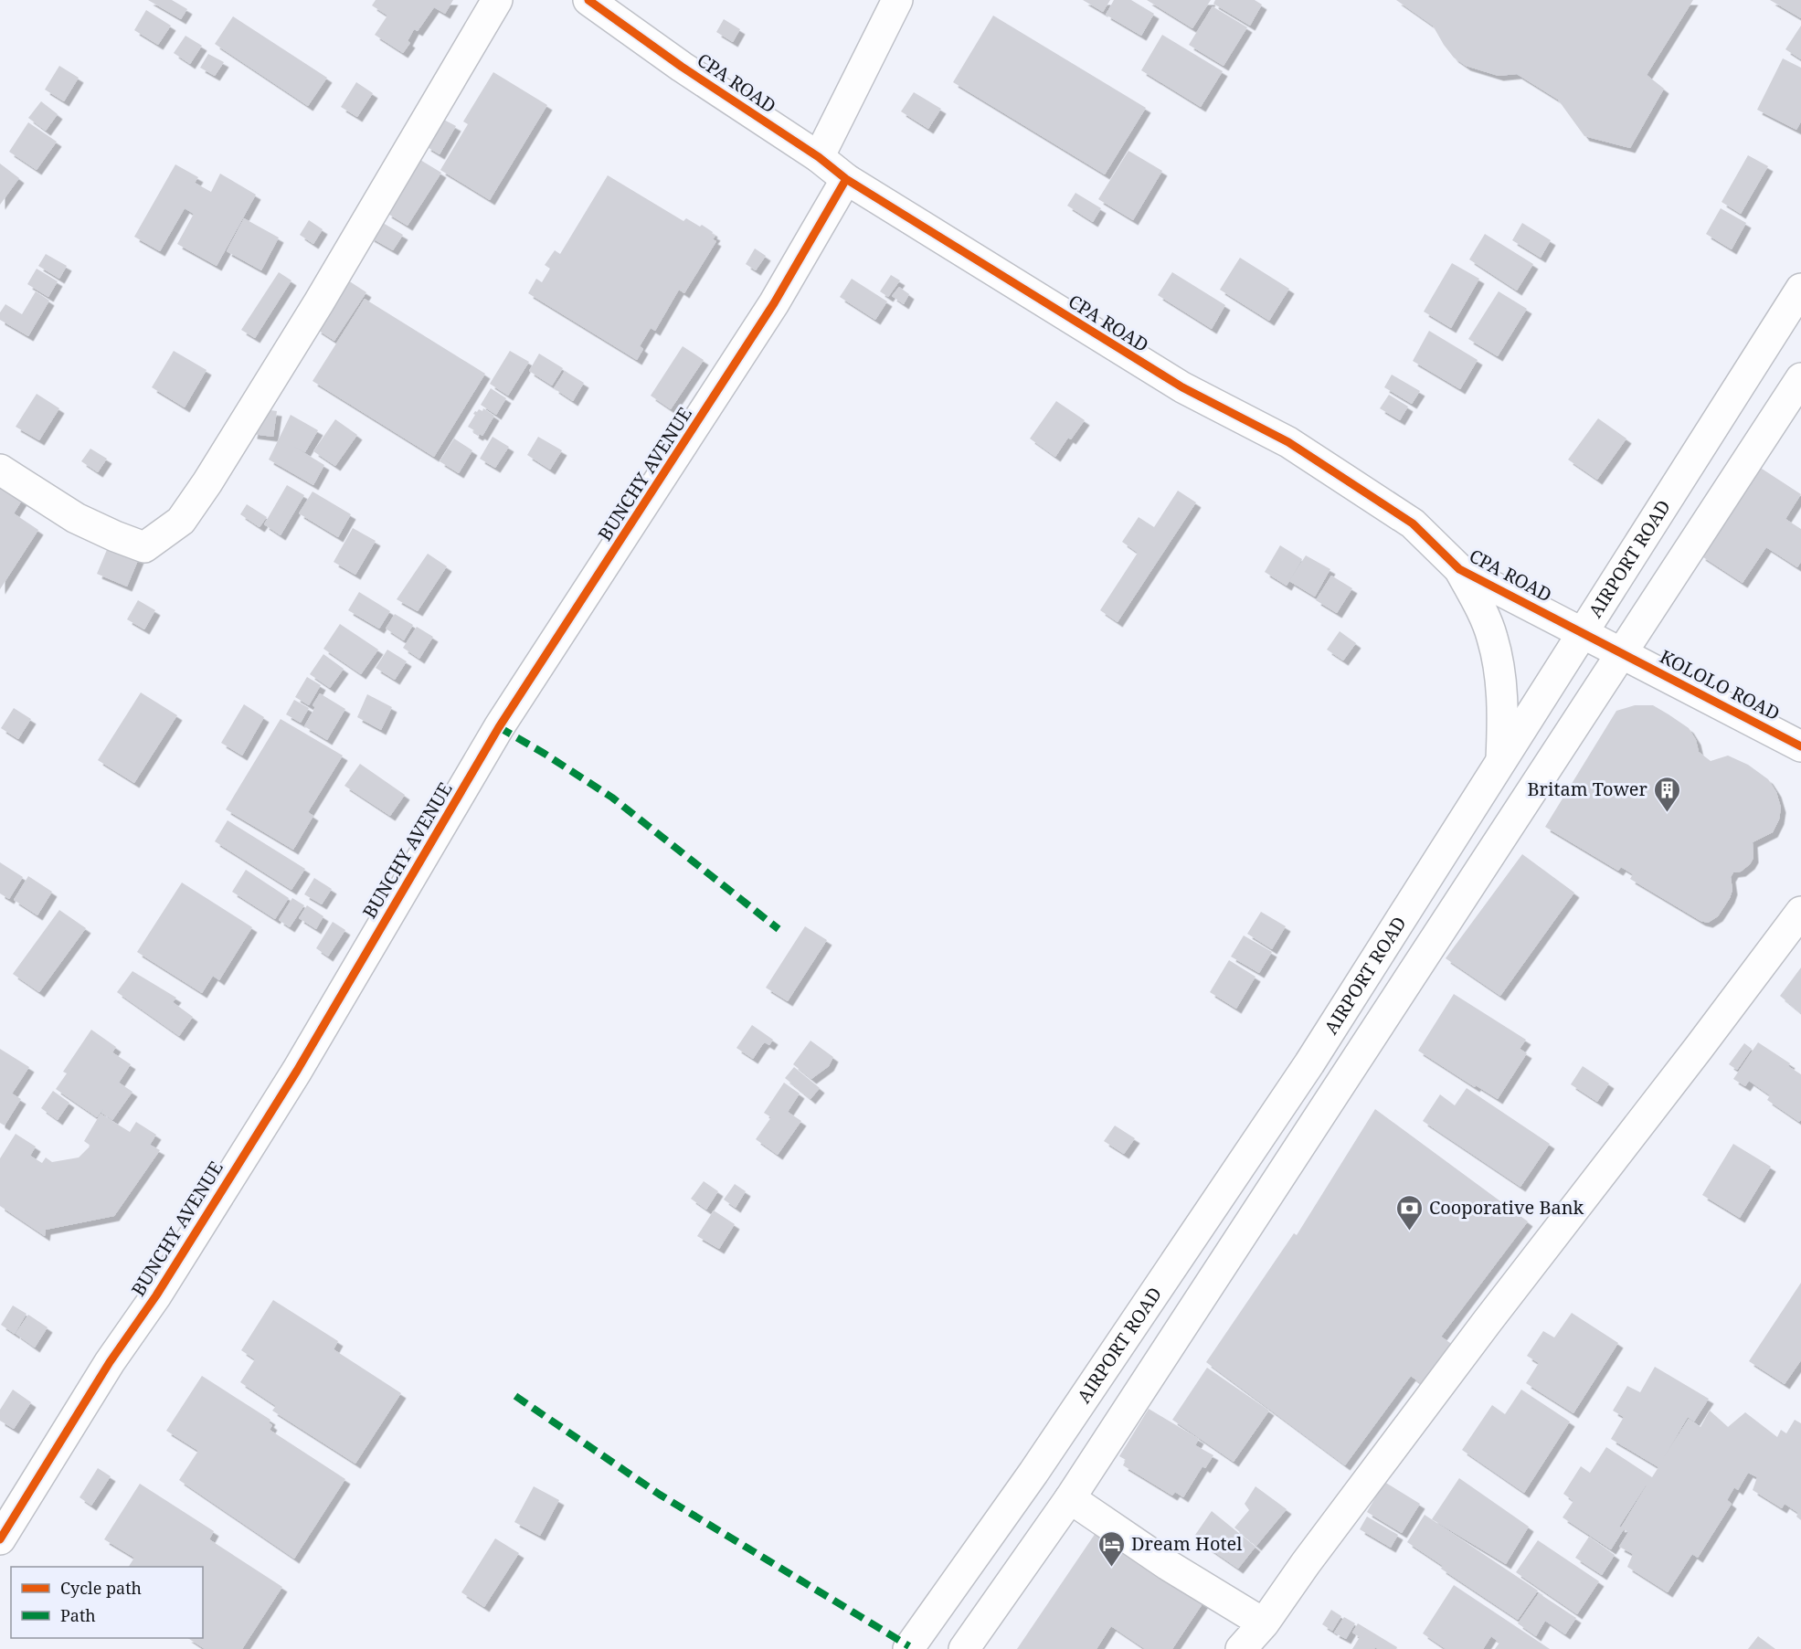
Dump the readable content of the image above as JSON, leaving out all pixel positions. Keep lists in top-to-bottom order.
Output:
{
  "streets": {
    "street": [
      "CPA ROAD",
      "BUNCHY AVENUE",
      "AIRPORT ROAD",
      "KOLOLO ROAD"
    ]
  },
  "crossings": [
    ["CPA ROAD", "BUNCHY AVENUE"],
    ["CPA ROAD", "AIRPORT ROAD"],
    ["CPA ROAD", "KOLOLO ROAD"]
  ],
  "places": {
    "building": ["Britam Tower"],
    "bank": ["Cooporative Bank"],
    "hotel": ["Dream Hotel"]
  },
  "legend": ["Cycle path", "Path"]
}
